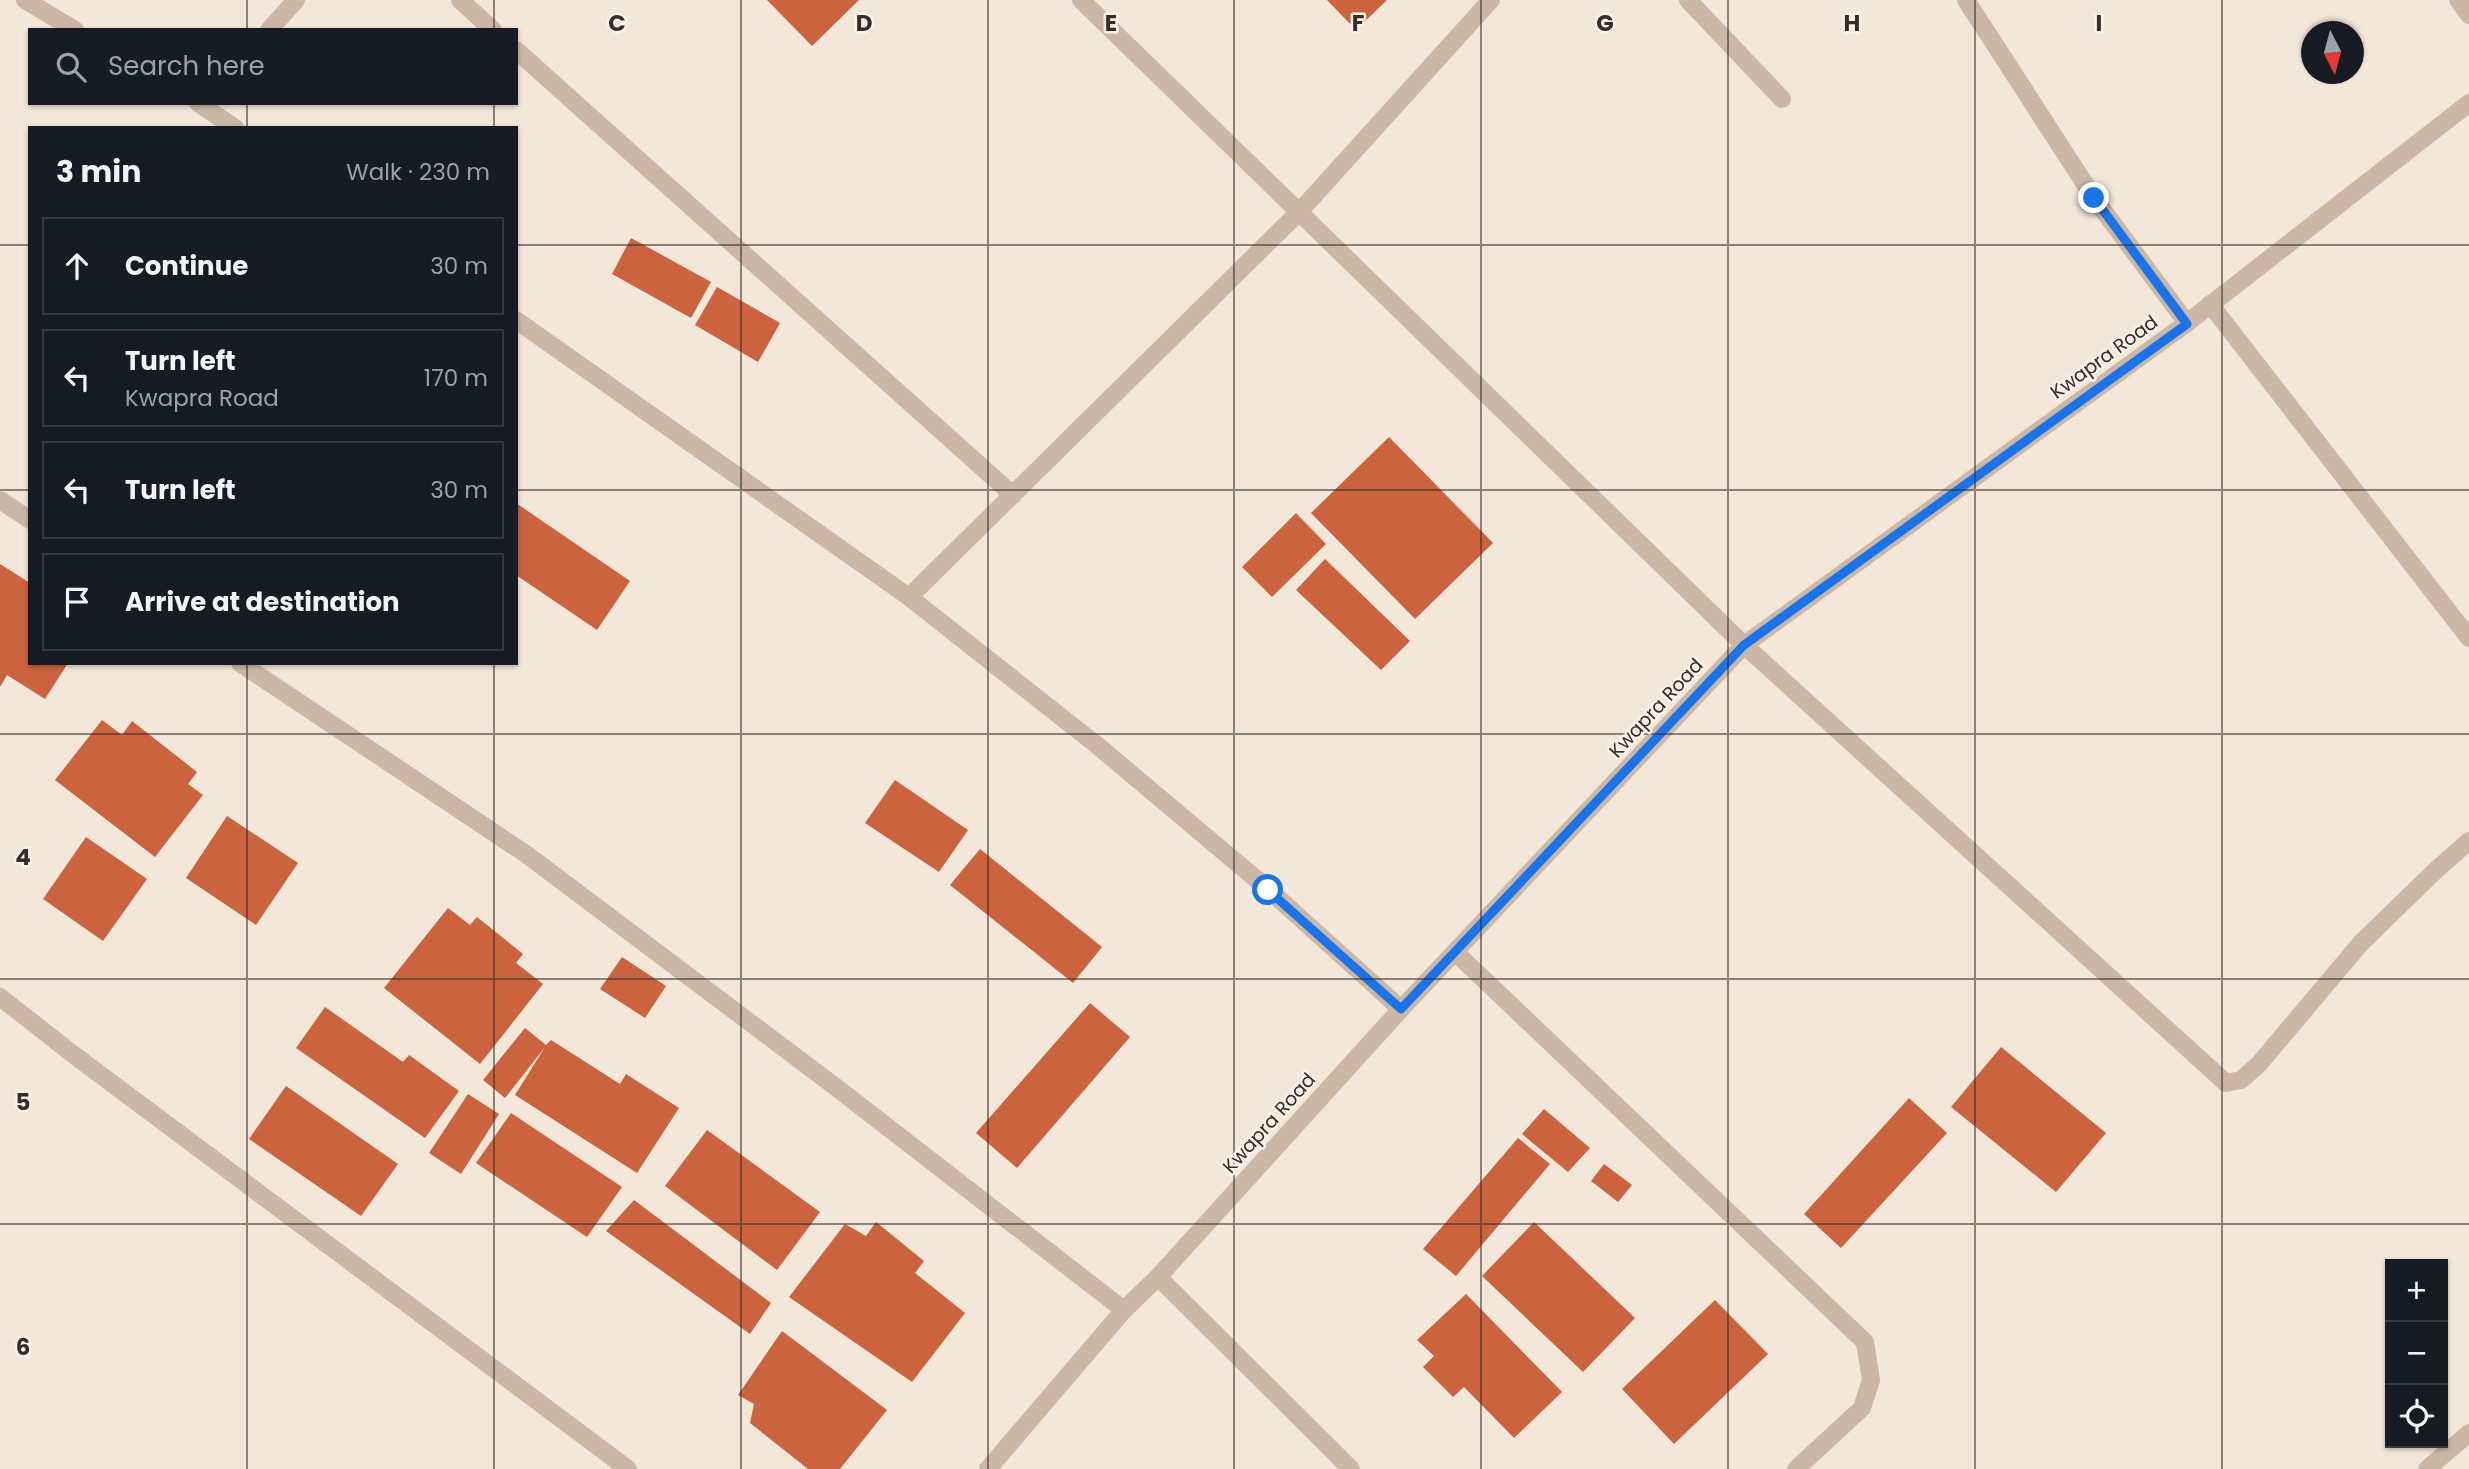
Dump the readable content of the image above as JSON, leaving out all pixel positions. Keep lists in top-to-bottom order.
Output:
{
  "streets": {
    "street": ["Kwapra Road"]
  },
  "north": "bottom",
  "page": {
    "search": "Search here",
    "heading": ["3 min", "Walk · 230 m"],
    "list": [
      ["Continue", "30 m"],
      ["Turn left", "Kwapra Road", "170 m"],
      ["Turn left", "30 m"],
      "Arrive at destination"
    ],
    "map_buttons": ["+", "−"]
  },
  "grid": {
    "columns": [
      "C",
      "D",
      "E",
      "F",
      "G",
      "H",
      "I"
    ],
    "rows": ["4", "5", "6"]
  }
}
